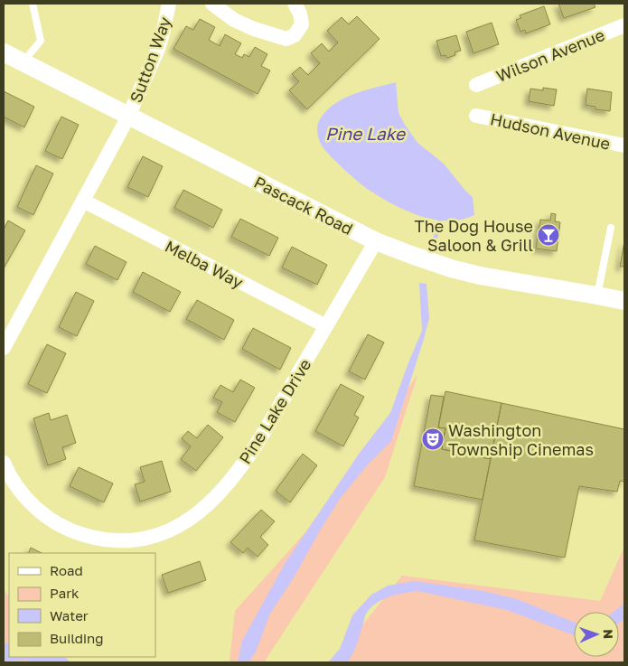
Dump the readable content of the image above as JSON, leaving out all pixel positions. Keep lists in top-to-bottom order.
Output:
{
  "streets": {
    "street": [
      "Wilson Avenue",
      "Sutton Way",
      "Hudson Avenue",
      "Pascack Road",
      "Melba Way",
      "Pine Lake Drive"
    ]
  },
  "crossings": [
    ["Sutton Way", "Pascack Road"],
    ["Pascack Road", "Pine Lake Drive"],
    ["Melba Way", "Pine Lake Drive"]
  ],
  "water": ["Pine Lake"],
  "places": {
    "bar": ["The Dog House Saloon & Grill"],
    "theatre": ["Washington Township Cinemas"]
  },
  "legend": [
    "Road",
    "Park",
    "Water",
    "Building"
  ],
  "north": "right"
}
